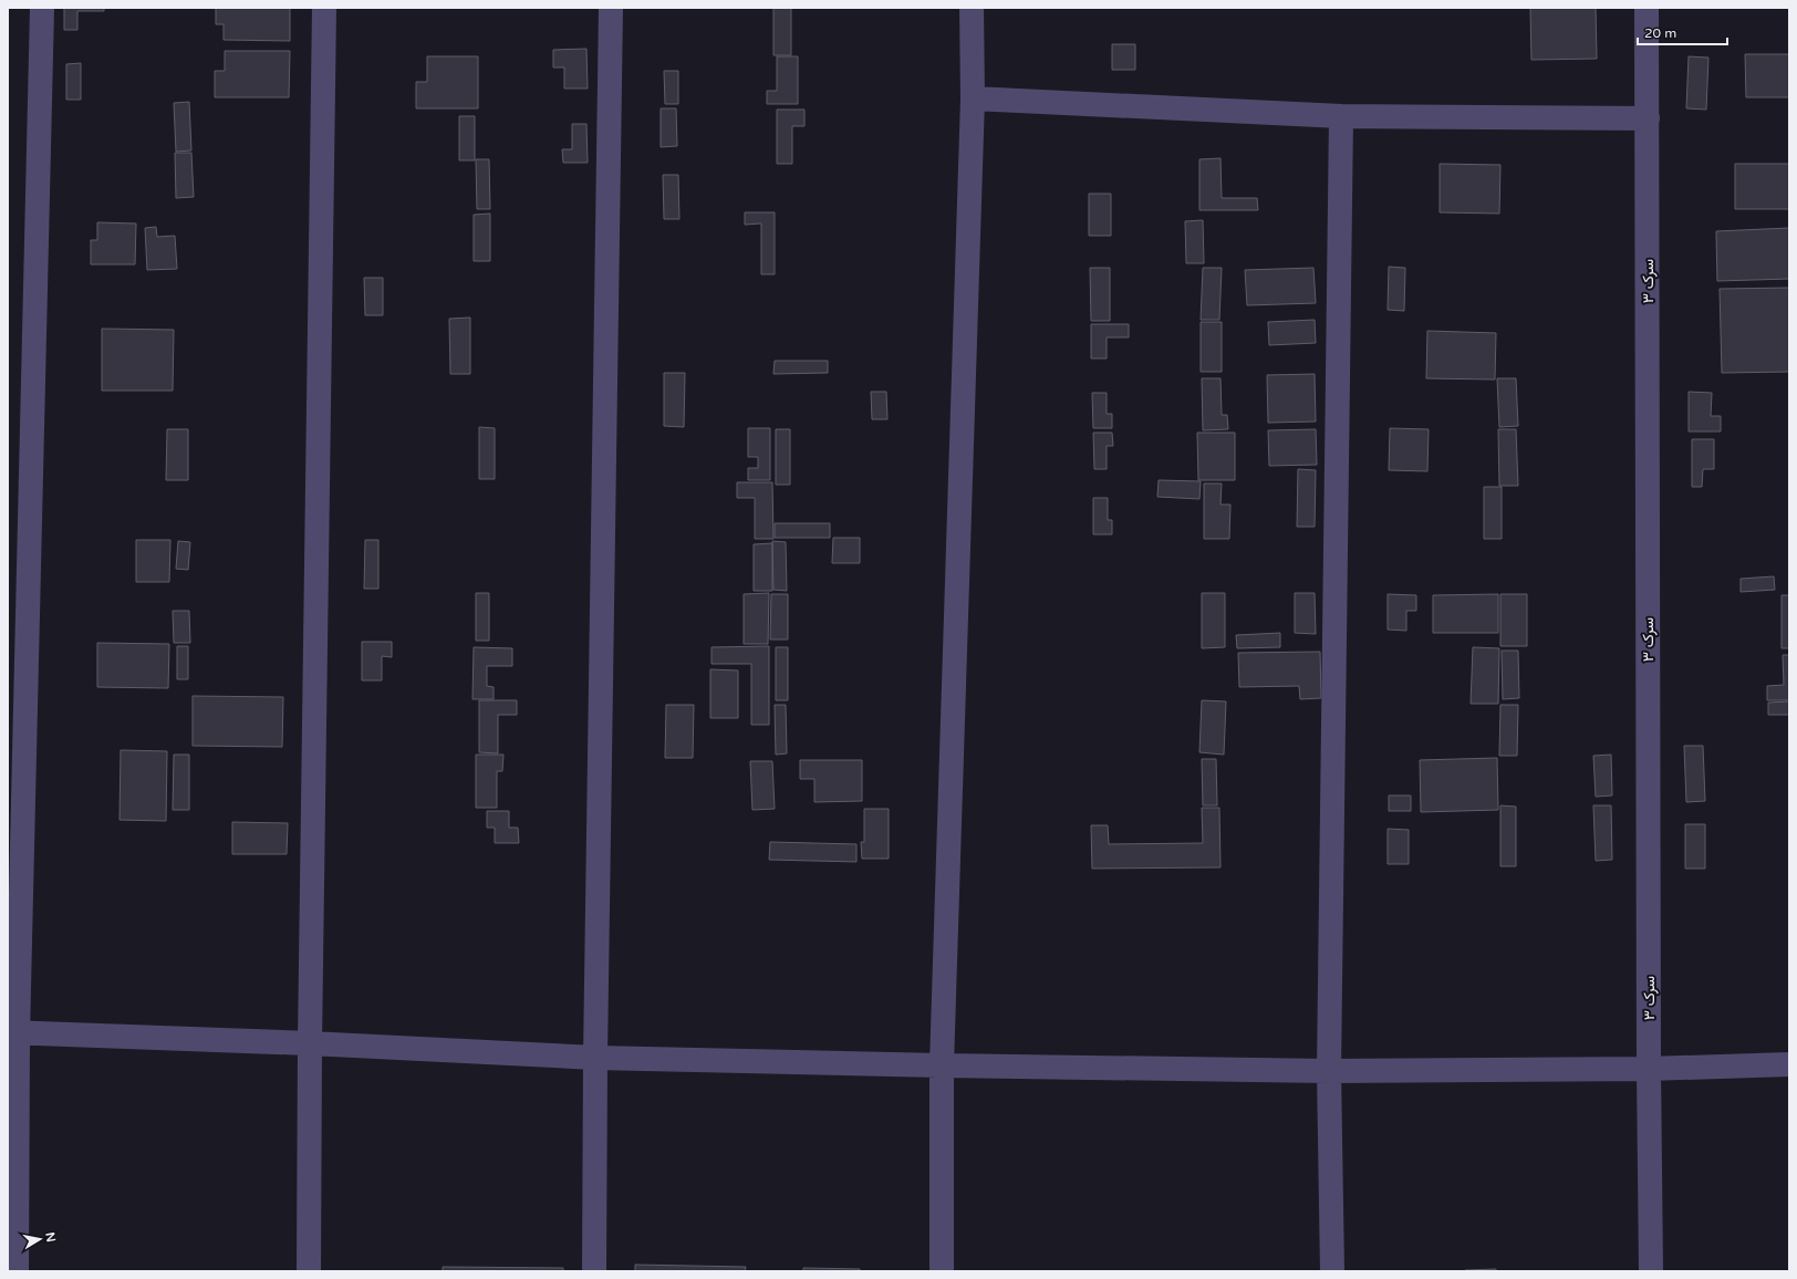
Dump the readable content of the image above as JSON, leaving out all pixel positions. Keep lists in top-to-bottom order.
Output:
{
  "streets": {
    "street": ["سرک ۳"]
  },
  "scale_bar": "20 m",
  "north": "right"
}
